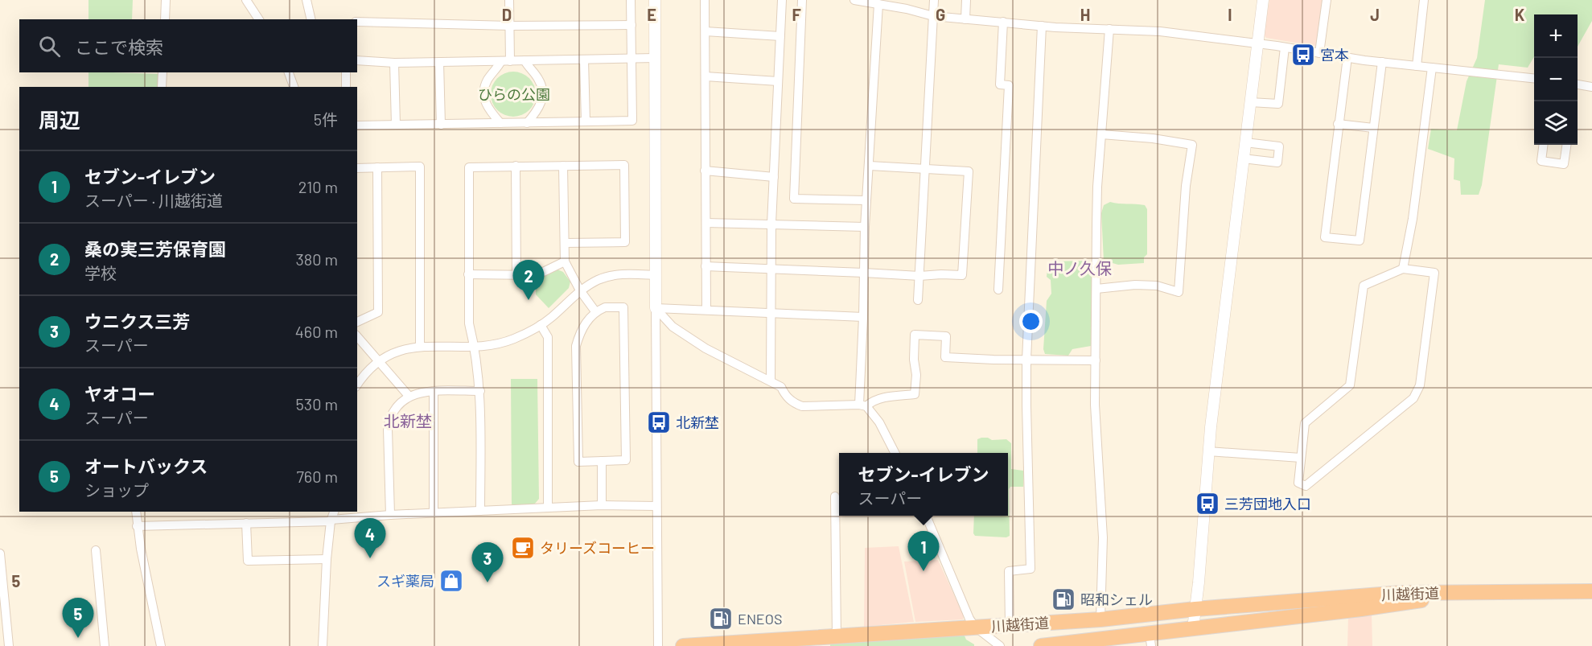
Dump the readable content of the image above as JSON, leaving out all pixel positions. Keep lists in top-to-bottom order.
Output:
{
  "streets": {
    "highway": ["川越街道"]
  },
  "districts": ["中ノ久保", "北新埜"],
  "parks": ["ひらの公園"],
  "places": {
    "bus stop": ["宮本", "北新埜", "三芳団地入口"],
    "cafe": ["タリーズコーヒー"],
    "shop": ["スギ薬局"],
    "fuel station": ["昭和シェル", "ENEOS"]
  },
  "page": {
    "map_buttons": ["+", "−"],
    "search": "ここで検索",
    "heading": ["周辺", "5件"],
    "list": [
      {
        "mark": "1",
        "name": "セブン-イレブン",
        "note": "スーパー · 川越街道",
        "value": "210 m"
      },
      {
        "mark": "2",
        "name": "桑の実三芳保育園",
        "note": "学校",
        "value": "380 m"
      },
      {
        "mark": "3",
        "name": "ウニクス三芳",
        "note": "スーパー",
        "value": "460 m"
      },
      {
        "mark": "4",
        "name": "ヤオコー",
        "note": "スーパー",
        "value": "530 m"
      },
      {
        "mark": "5",
        "name": "オートバックス",
        "note": "ショップ",
        "value": "760 m"
      }
    ],
    "pins": [
      "2",
      "4",
      "1",
      "3",
      "5"
    ],
    "popup": ["セブン-イレブン", "スーパー"]
  },
  "grid": {
    "columns": [
      "D",
      "E",
      "F",
      "G",
      "H",
      "I",
      "J",
      "K"
    ],
    "rows": ["5"]
  }
}
